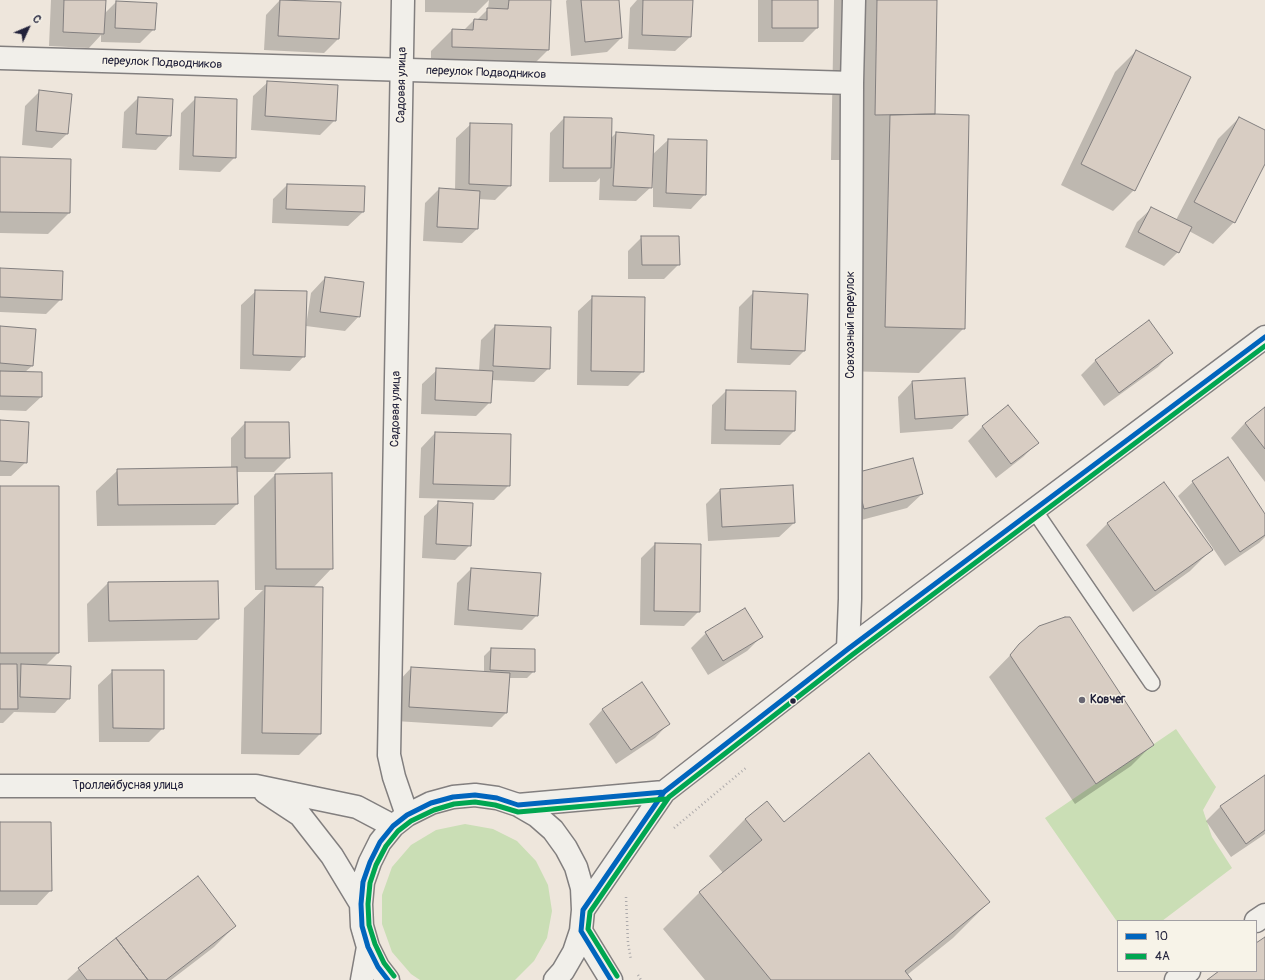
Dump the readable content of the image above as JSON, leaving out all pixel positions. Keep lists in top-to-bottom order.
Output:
{
  "streets": {
    "main road": [
      "переулок Подводников",
      "Садовая улица",
      "Совхозный переулок",
      "Троллейбусная улица"
    ]
  },
  "crossings": [
    ["переулок Подводников", "Садовая улица"],
    ["переулок Подводников", "Совхозный переулок"],
    ["Садовая улица", "Троллейбусная улица"]
  ],
  "places": ["Ковчег"],
  "lines": ["transit line 10", "transit line 4А"],
  "legend": ["10", "4А"],
  "north": "top right"
}
